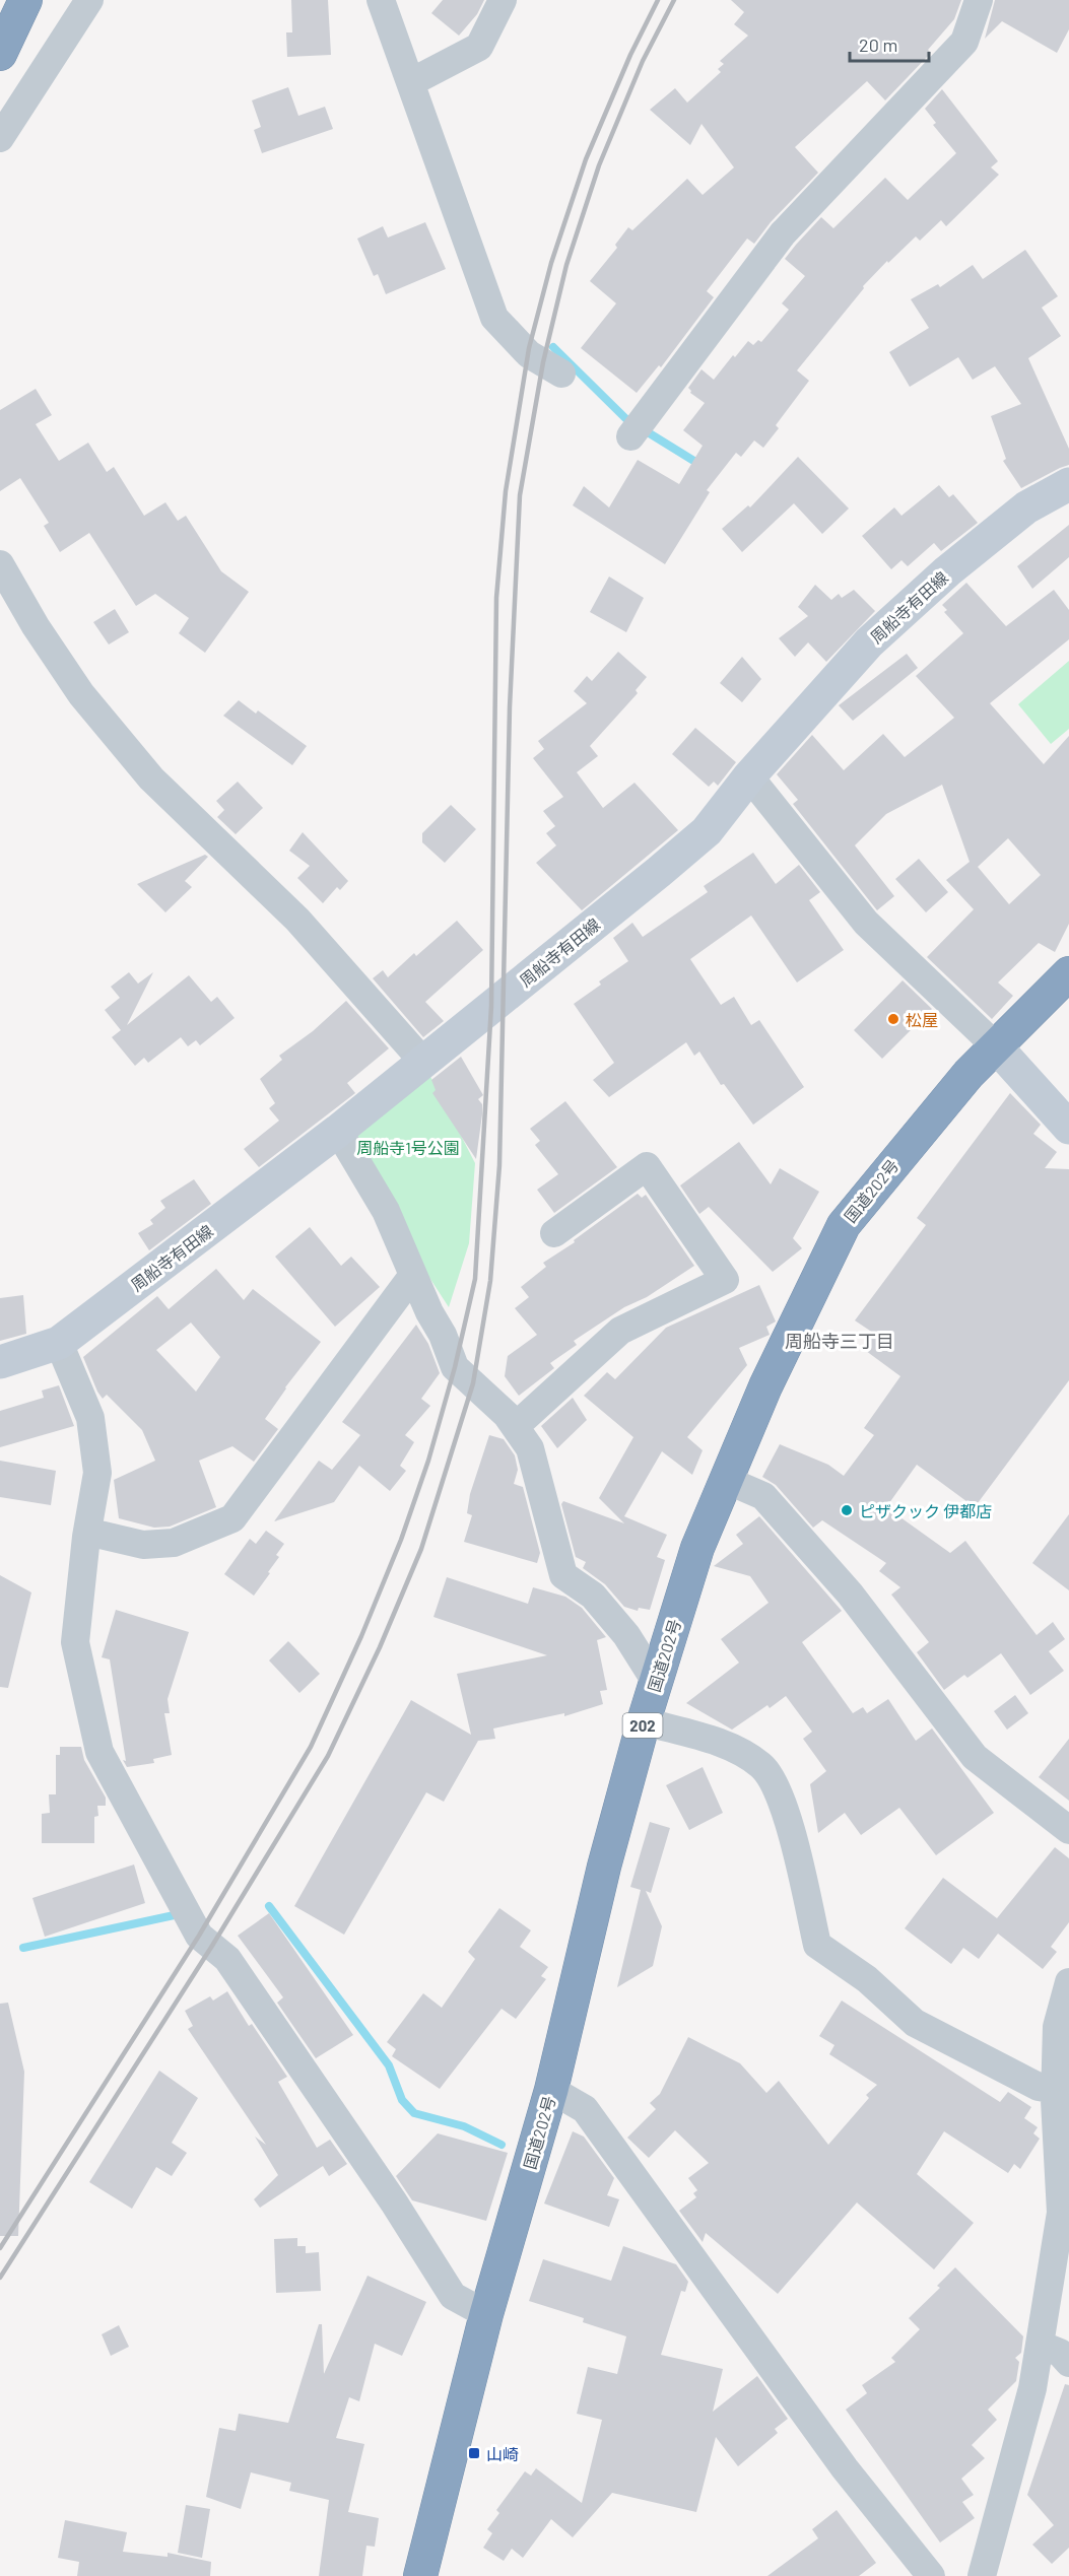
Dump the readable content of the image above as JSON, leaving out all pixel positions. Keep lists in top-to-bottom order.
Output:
{
  "streets": {
    "highway": ["国道202号", "202"],
    "main road": ["周船寺有田線"]
  },
  "districts": ["周船寺三丁目"],
  "parks": ["周船寺1号公園"],
  "places": {
    "other": ["松屋", "ピザクック 伊都店"],
    "transit": ["山崎"]
  },
  "scale_bar": "20 m"
}
